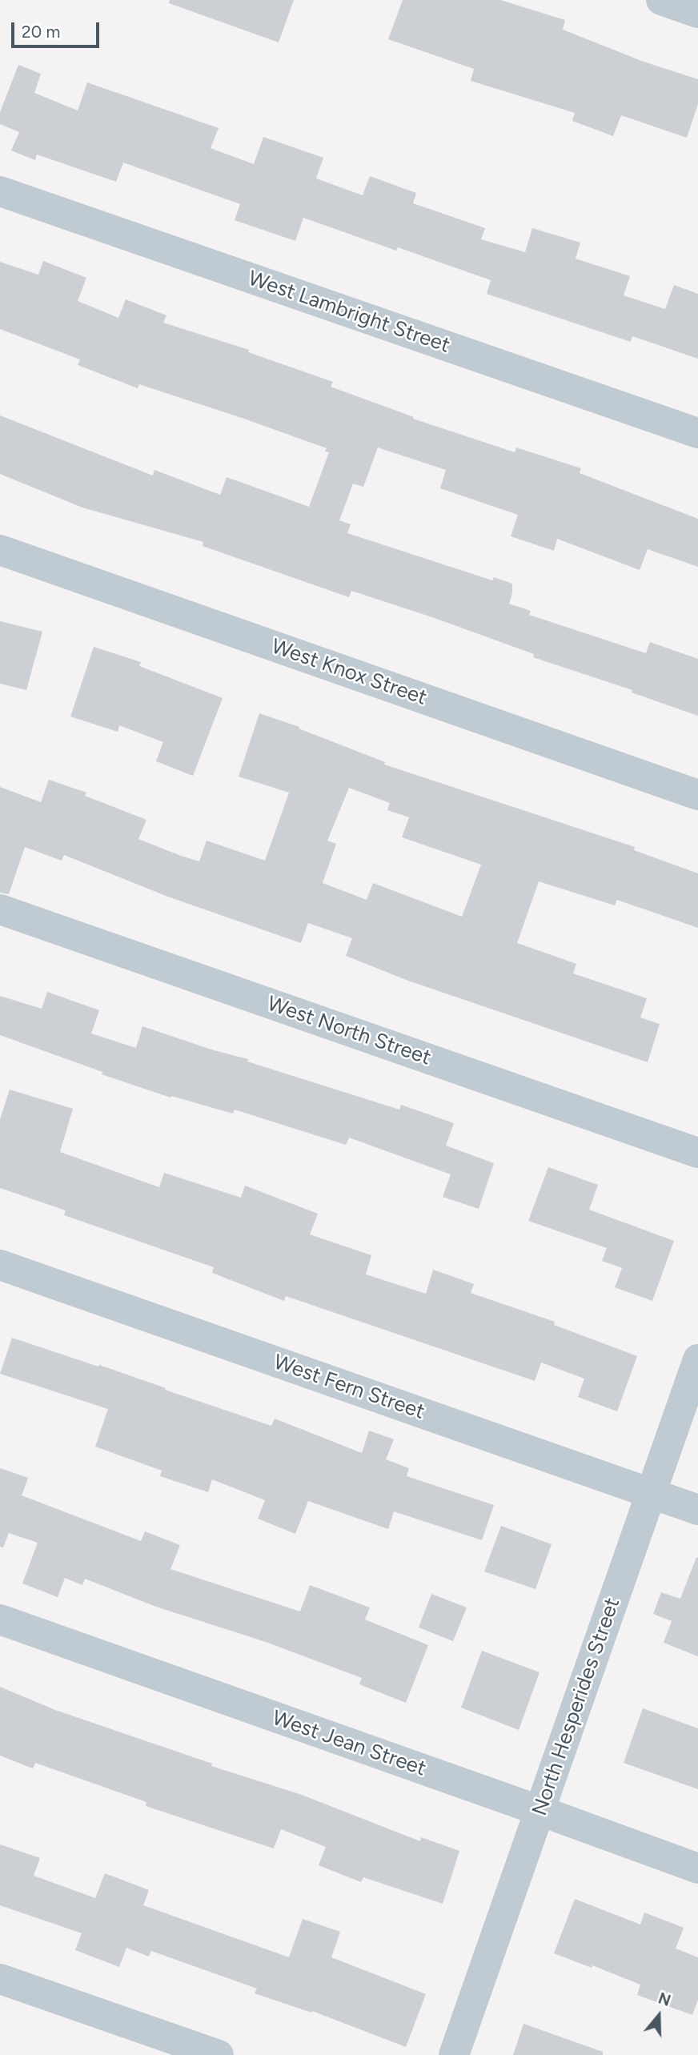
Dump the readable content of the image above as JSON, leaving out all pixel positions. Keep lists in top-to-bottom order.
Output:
{
  "streets": {
    "street": [
      "West Lambright Street",
      "West Knox Street",
      "West North Street",
      "West Fern Street",
      "North Hesperides Street",
      "West Jean Street"
    ]
  },
  "crossings": [
    ["West Fern Street", "North Hesperides Street"],
    ["North Hesperides Street", "West Jean Street"]
  ],
  "scale_bar": "20 m",
  "north": "top"
}
